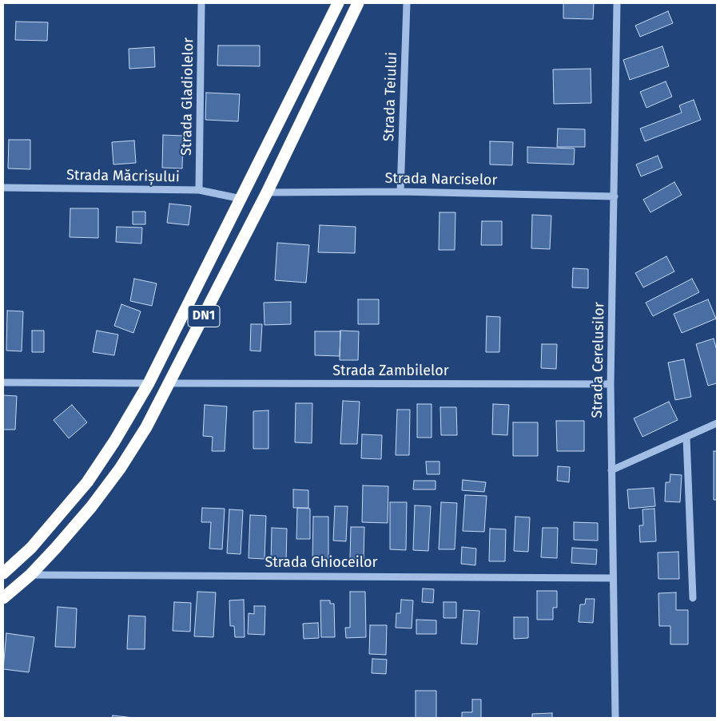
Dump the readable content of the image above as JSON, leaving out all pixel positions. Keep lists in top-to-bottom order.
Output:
{
  "streets": {
    "highway": ["DN1"],
    "street": [
      "Strada Gladiolelor",
      "Strada Teiului",
      "Strada Măcrișului",
      "Strada Narciselor",
      "Strada Cerelusilor",
      "Strada Zambilelor",
      "Strada Ghioceilor"
    ]
  },
  "crossings": [
    ["Strada Gladiolelor", "Strada Măcrișului"],
    ["Strada Teiului", "Strada Narciselor"],
    ["Strada Măcrișului", "DN1"],
    ["Strada Narciselor", "DN1"],
    ["Strada Narciselor", "Strada Cerelusilor"],
    ["DN1", "Strada Zambilelor"],
    ["DN1", "Strada Ghioceilor"],
    ["Strada Cerelusilor", "Strada Zambilelor"],
    ["Strada Cerelusilor", "Strada Ghioceilor"]
  ]
}
